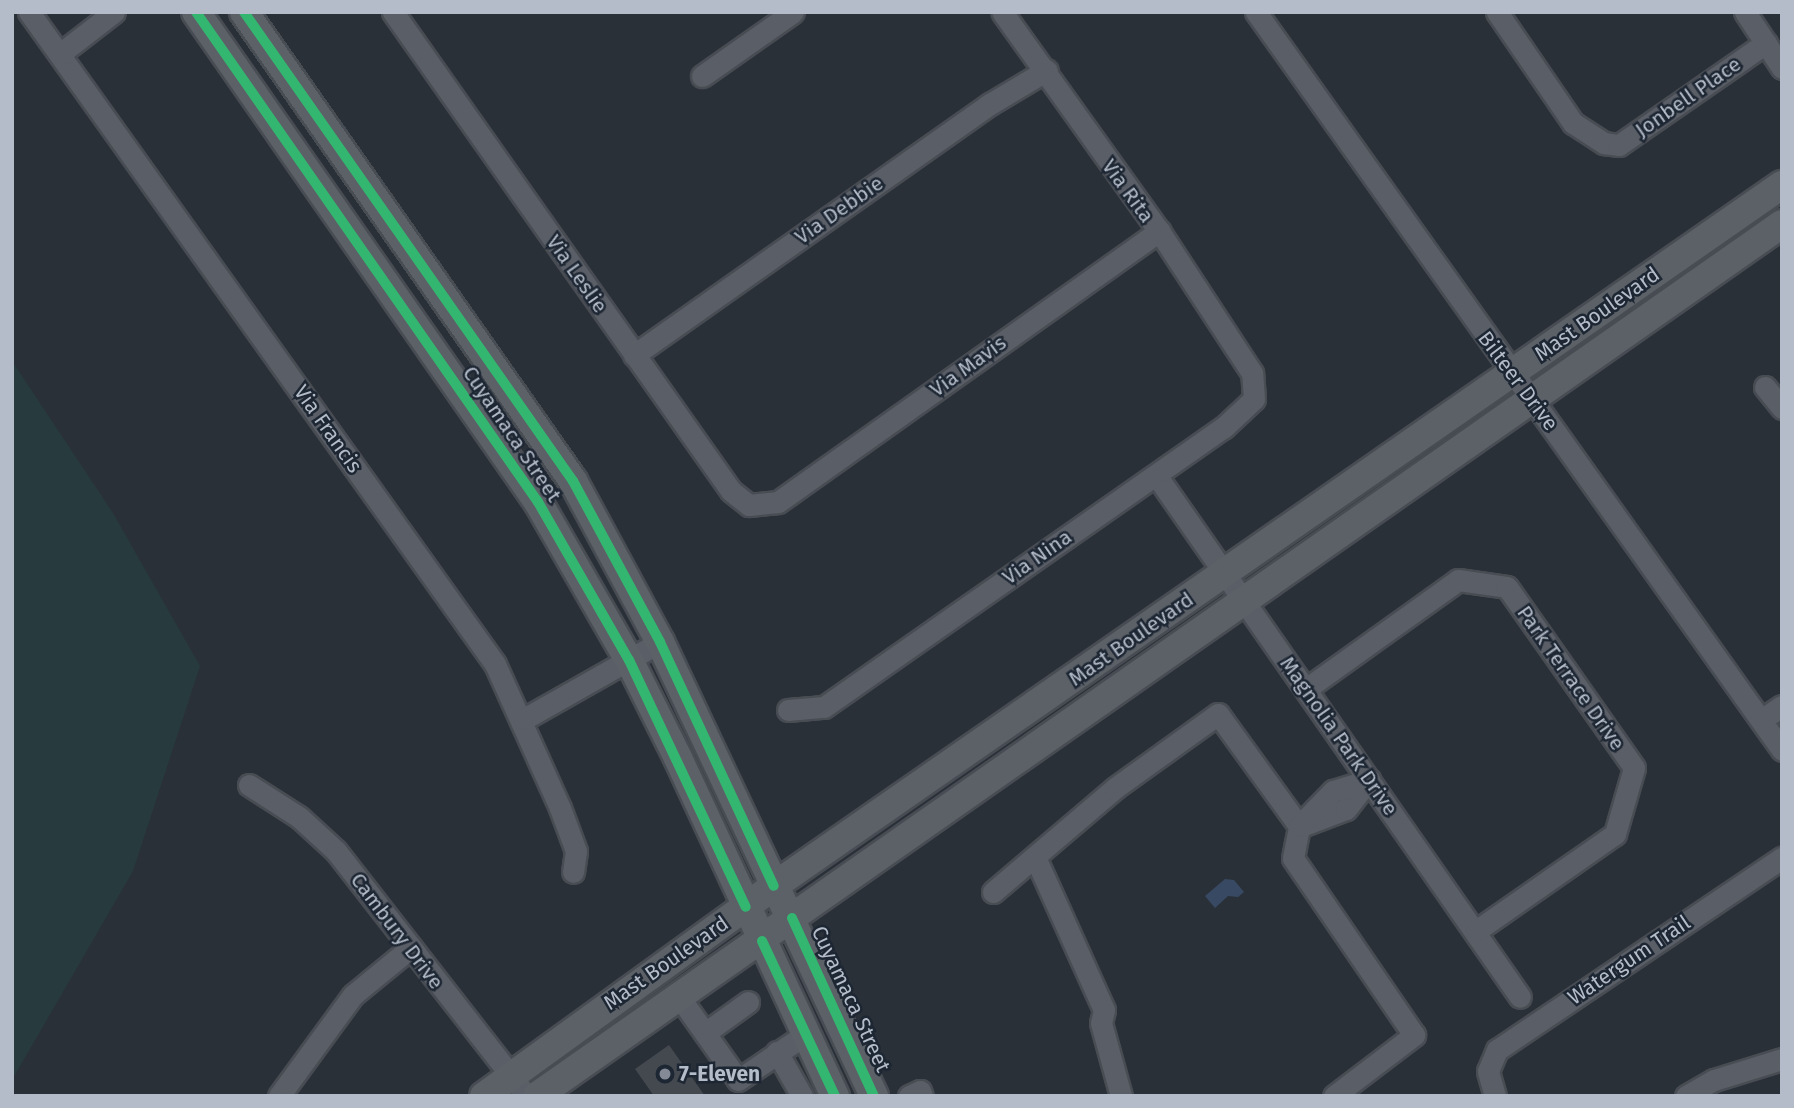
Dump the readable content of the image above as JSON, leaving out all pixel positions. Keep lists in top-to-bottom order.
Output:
{
  "streets": {
    "main road": ["Mast Boulevard", "Cuyamaca Street"],
    "street": [
      "Jonbell Place",
      "Via Rita",
      "Via Debbie",
      "Via Leslie",
      "Via Mavis",
      "Bilteer Drive",
      "Via Francis",
      "Via Nina",
      "Park Terrace Drive",
      "Magnolia Park Drive",
      "Cambury Drive",
      "Watergum Trail"
    ]
  },
  "crossings": [
    ["Via Rita", "Via Debbie"],
    ["Via Rita", "Via Mavis"],
    ["Via Rita", "Via Nina"],
    ["Via Debbie", "Via Leslie"],
    ["Via Leslie", "Via Mavis"],
    ["Mast Boulevard", "Bilteer Drive"],
    ["Mast Boulevard", "Cuyamaca Street"],
    ["Mast Boulevard", "Magnolia Park Drive"],
    ["Mast Boulevard", "Cambury Drive"],
    ["Via Nina", "Magnolia Park Drive"],
    ["Park Terrace Drive", "Magnolia Park Drive"]
  ],
  "places": ["7-Eleven"]
}
